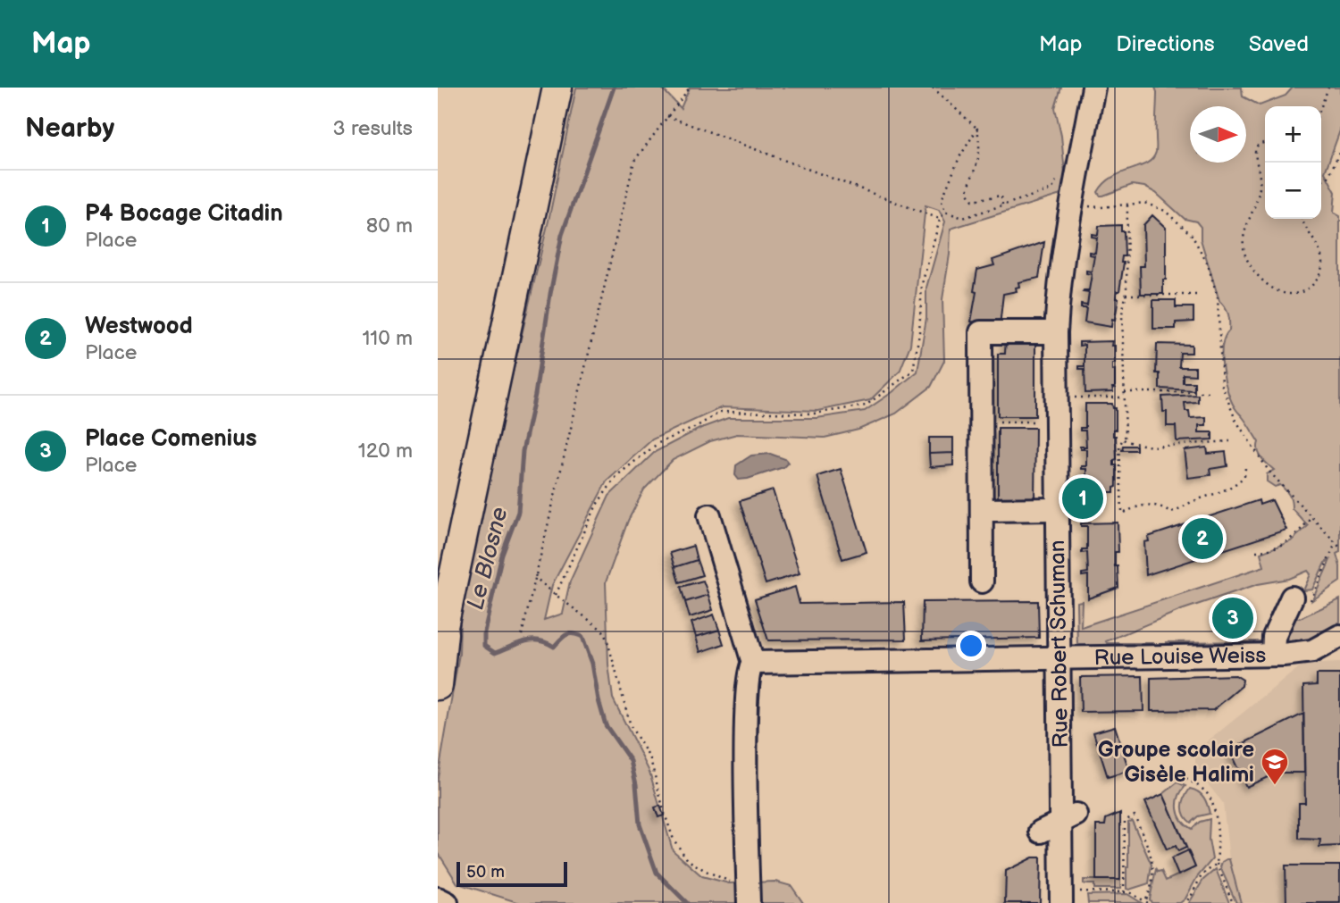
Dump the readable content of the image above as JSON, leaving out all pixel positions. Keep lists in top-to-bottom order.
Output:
{
  "streets": {
    "street": ["Rue Robert Schuman", "Rue Louise Weiss"]
  },
  "crossings": [
    ["Rue Robert Schuman", "Rue Louise Weiss"]
  ],
  "water": ["Le Blosne"],
  "places": {
    "school or university": ["Groupe scolaire Gisèle Halimi"]
  },
  "scale_bar": "50 m",
  "north": "right",
  "page": {
    "header": "Map",
    "nav": ["Map", "Directions", "Saved"],
    "heading": ["Nearby", "3 results"],
    "map_buttons": ["+", "−"],
    "list": [
      {
        "mark": "1",
        "name": "P4 Bocage Citadin",
        "note": "Place",
        "value": "80 m"
      },
      {
        "mark": "2",
        "name": "Westwood",
        "note": "Place",
        "value": "110 m"
      },
      {
        "mark": "3",
        "name": "Place Comenius",
        "note": "Place",
        "value": "120 m"
      }
    ],
    "pins": ["1", "2", "3"],
    "scale": "50 m"
  }
}
